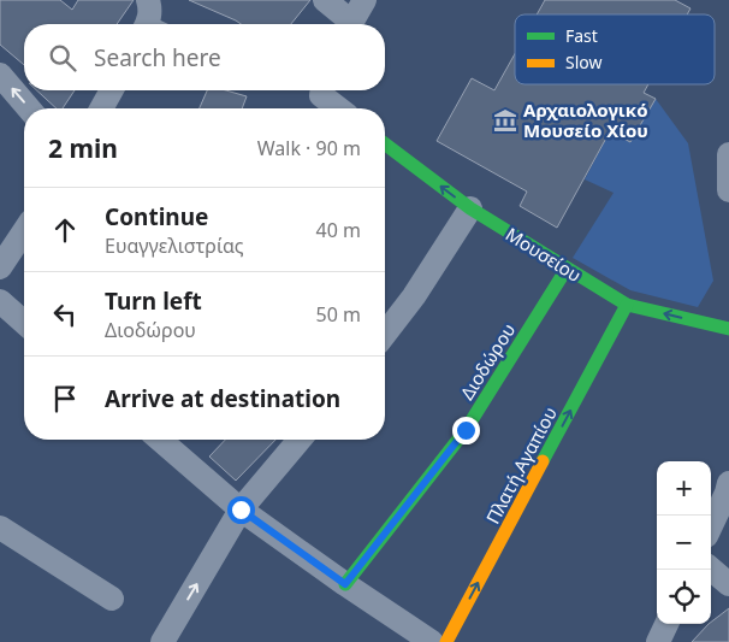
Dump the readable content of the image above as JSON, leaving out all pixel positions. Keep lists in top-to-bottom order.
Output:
{
  "streets": {
    "street": ["Μουσείου", "Διοδώρου", "Πλατή.Αγαπίου"]
  },
  "crossings": [
    ["Μουσείου", "Διοδώρου"],
    ["Μουσείου", "Πλατή.Αγαπίου"]
  ],
  "one_way": ["Μουσείου", "Πλατή.Αγαπίου"],
  "places": {
    "museum": ["Αρχαιολογικό Μουσείο Χίου"]
  },
  "legend": ["Fast", "Slow"],
  "page": {
    "search": "Search here",
    "heading": ["2 min", "Walk · 90 m"],
    "list": [
      ["Continue", "Ευαγγελιστρίας", "40 m"],
      ["Turn left", "Διοδώρου", "50 m"],
      "Arrive at destination"
    ],
    "map_buttons": ["+", "−"]
  }
}
